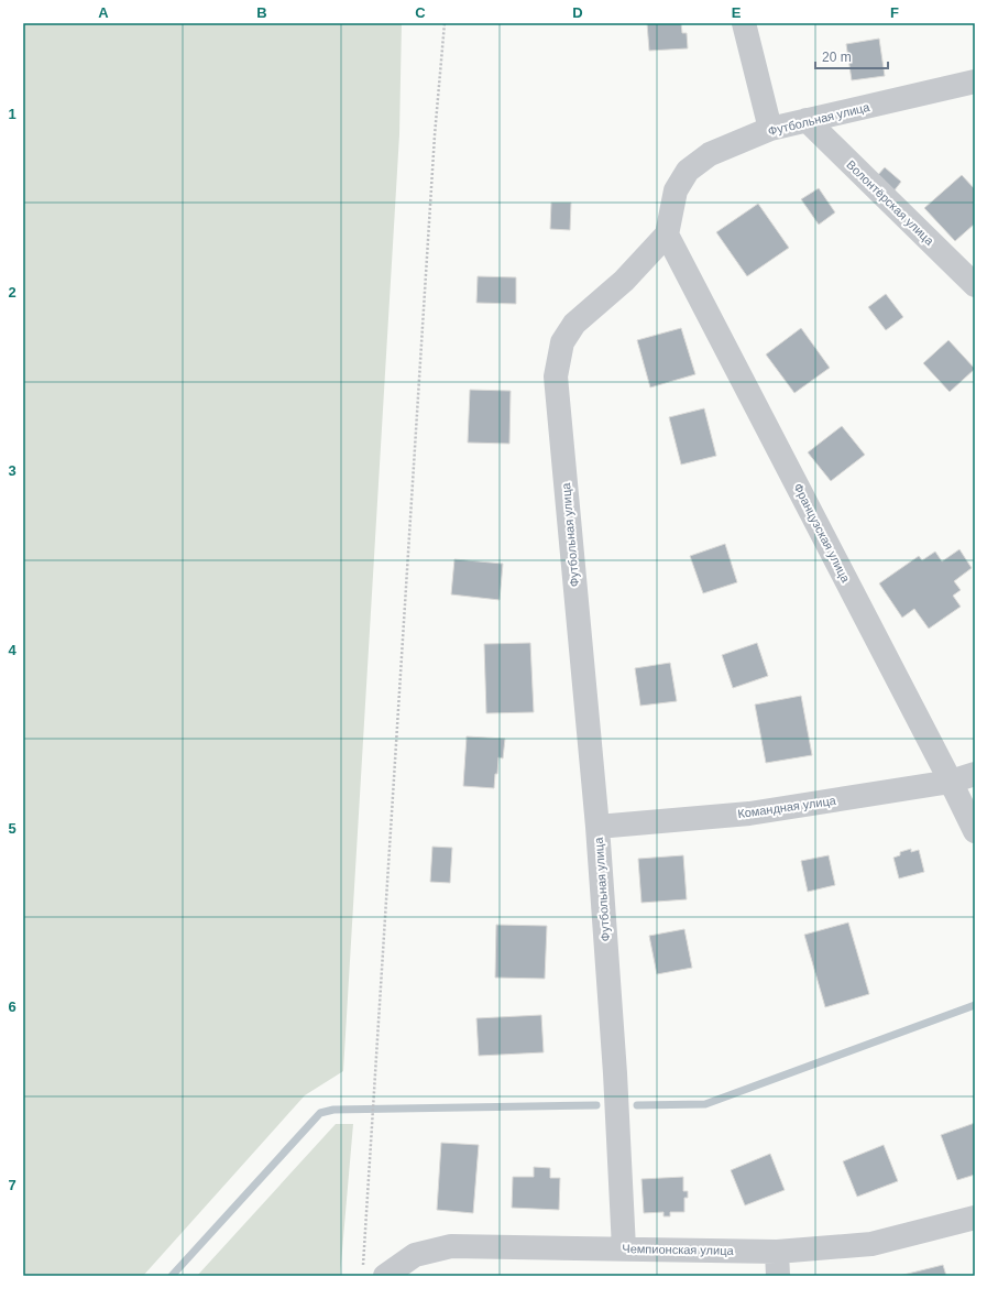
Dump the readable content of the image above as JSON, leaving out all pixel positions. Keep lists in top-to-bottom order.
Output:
{
  "streets": {
    "street": [
      "Футбольная улица",
      "Волонтёрская улица",
      "Французская улица",
      "Командная улица",
      "Чемпионская улица"
    ]
  },
  "crossings": [
    ["Футбольная улица", "Волонтёрская улица"],
    ["Футбольная улица", "Французская улица"],
    ["Футбольная улица", "Командная улица"],
    ["Футбольная улица", "Чемпионская улица"],
    ["Французская улица", "Командная улица"]
  ],
  "scale_bar": "20 m",
  "grid": {
    "columns": [
      "A",
      "B",
      "C",
      "D",
      "E",
      "F"
    ],
    "rows": [
      "1",
      "2",
      "3",
      "4",
      "5",
      "6",
      "7"
    ]
  }
}
